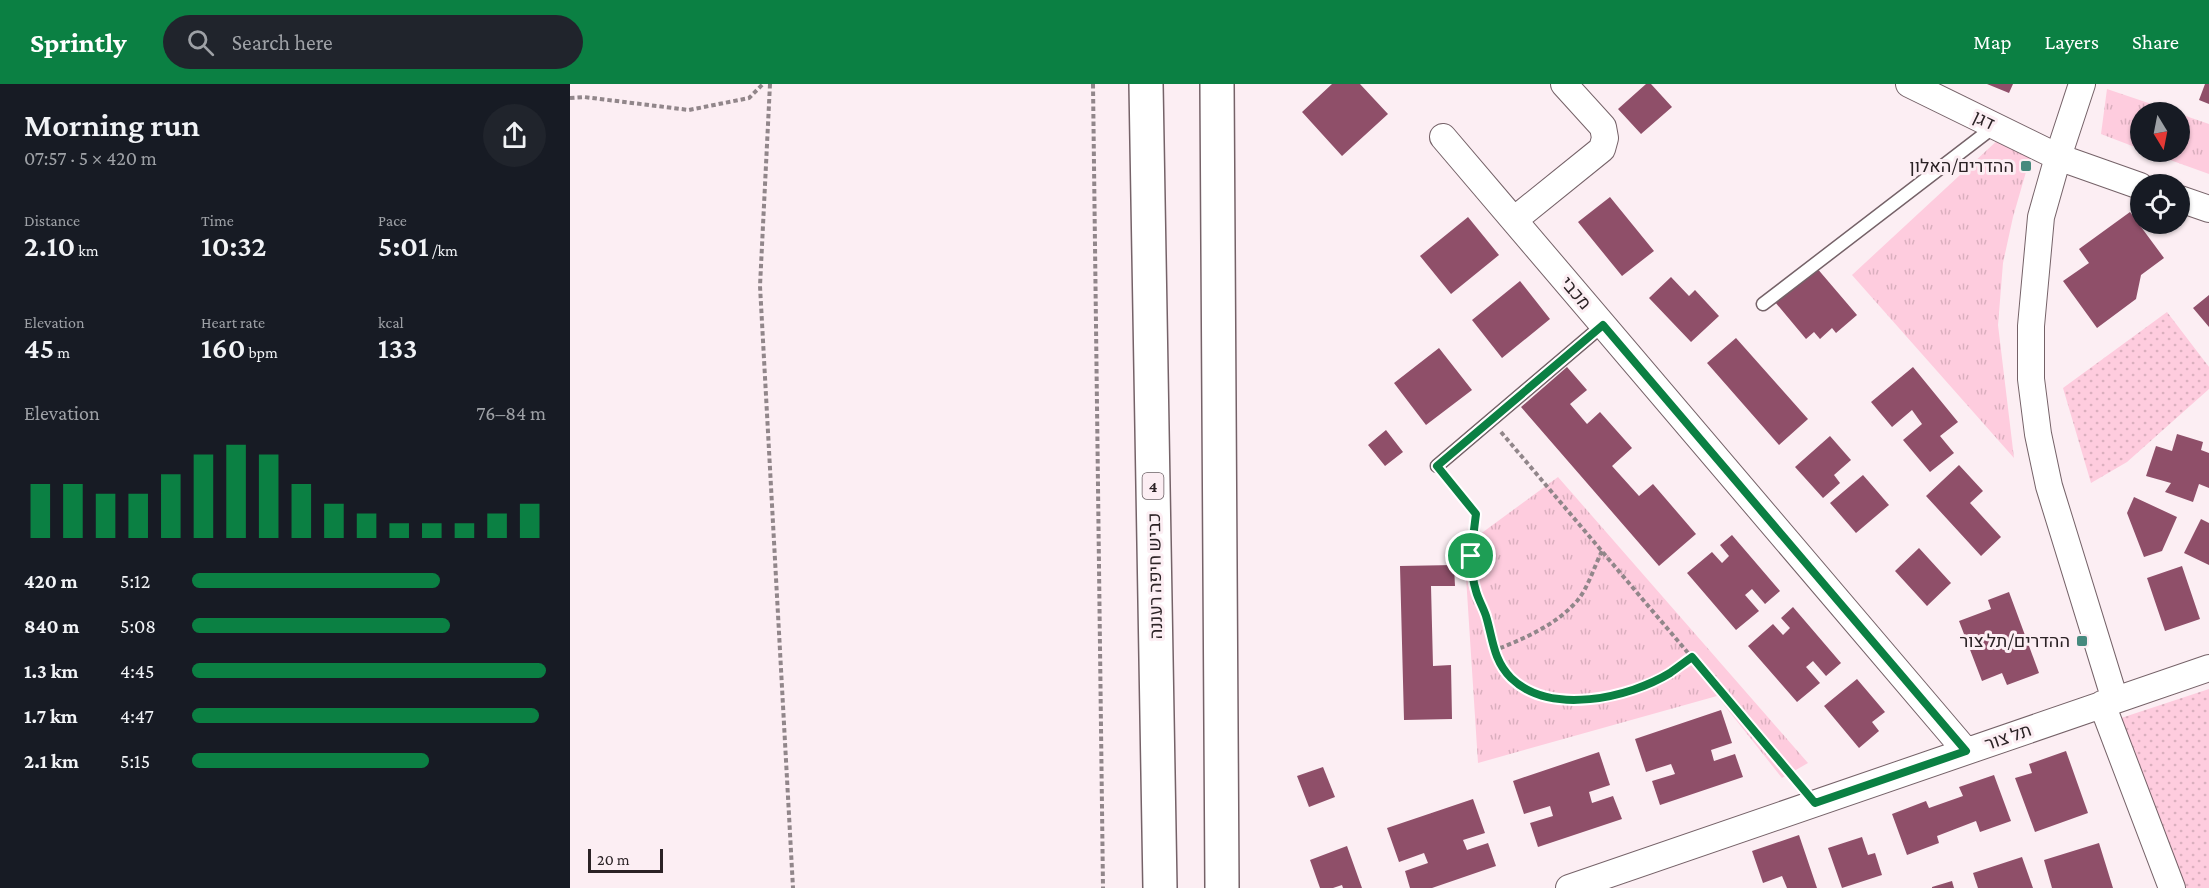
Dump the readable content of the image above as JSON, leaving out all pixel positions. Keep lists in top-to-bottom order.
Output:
{
  "streets": {
    "highway": ["4", "כביש חיפה רעננה"],
    "street": ["דגן", "מכבי", "תל צור"]
  },
  "crossings": [
    ["מכבי", "תל צור"]
  ],
  "places": {
    "transit": ["ההדרים/האלון", "ההדרים/תל צור"]
  },
  "scale_bar": "20 m",
  "north": "bottom",
  "page": {
    "header": "Sprintly",
    "search": "Search here",
    "nav": ["Map", "Layers", "Share"],
    "heading": ["Morning run", "07:57 · 5 × 420 m"],
    "stats": [
      ["Distance", "2.10 km"],
      ["Time", "10:32"],
      ["Pace", "5:01 /km"],
      ["Elevation", "45 m"],
      ["Heart rate", "160 bpm"],
      ["kcal", "133"]
    ],
    "chart": ["Elevation", "76–84 m"],
    "list": [
      {
        "name": "420 m",
        "note": "5:12"
      },
      {
        "name": "840 m",
        "note": "5:08"
      },
      {
        "name": "1.3 km",
        "note": "4:45"
      },
      {
        "name": "1.7 km",
        "note": "4:47"
      },
      {
        "name": "2.1 km",
        "note": "5:15"
      }
    ],
    "scale": "20 m"
  }
}
